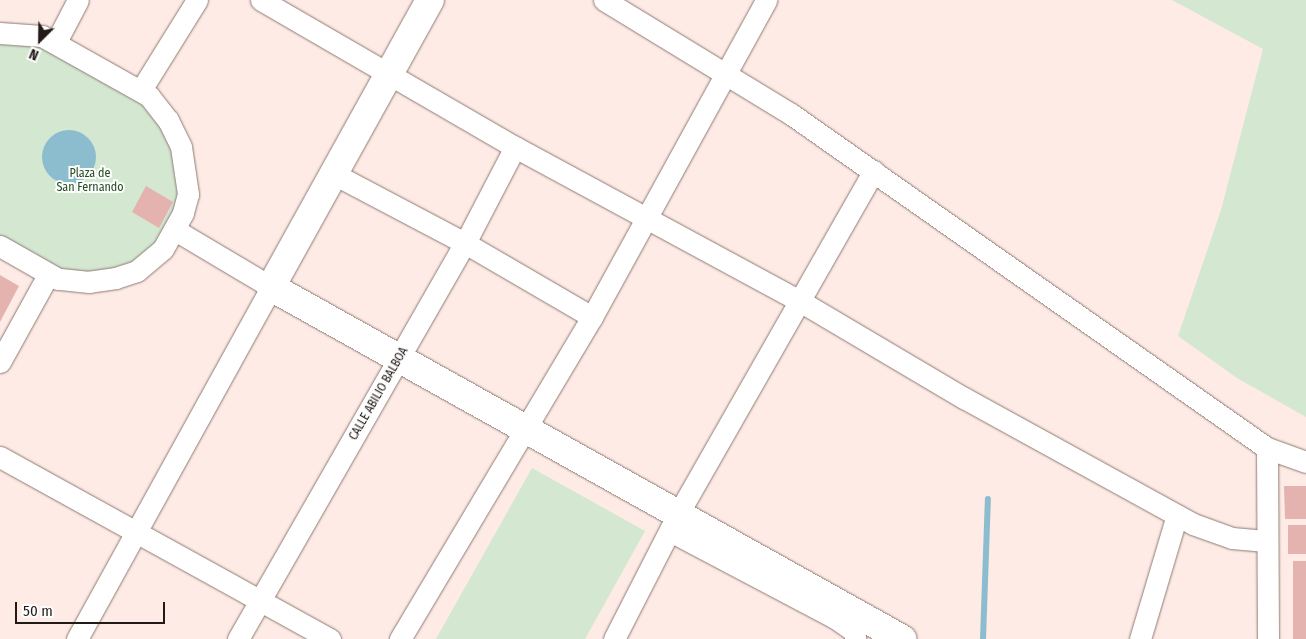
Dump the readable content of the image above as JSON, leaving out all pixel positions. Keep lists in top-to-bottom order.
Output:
{
  "streets": {
    "street": ["CALLE ABILIO BALBOA"]
  },
  "parks": ["Plaza de San Fernando"],
  "scale_bar": "50 m",
  "north": "bottom left"
}
